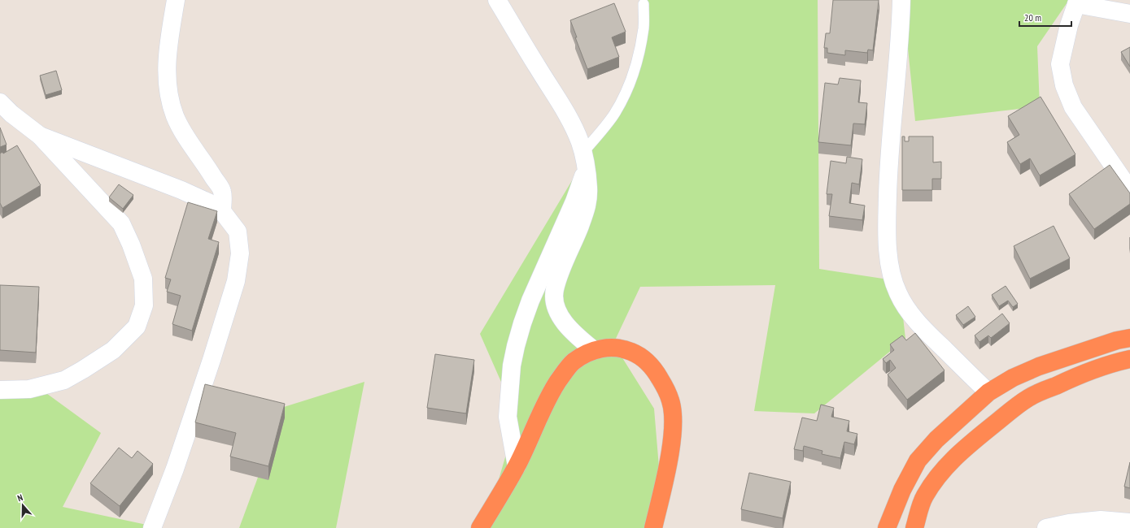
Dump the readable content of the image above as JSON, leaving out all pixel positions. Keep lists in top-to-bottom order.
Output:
{
  "scale_bar": "20 m",
  "north": "top"
}
